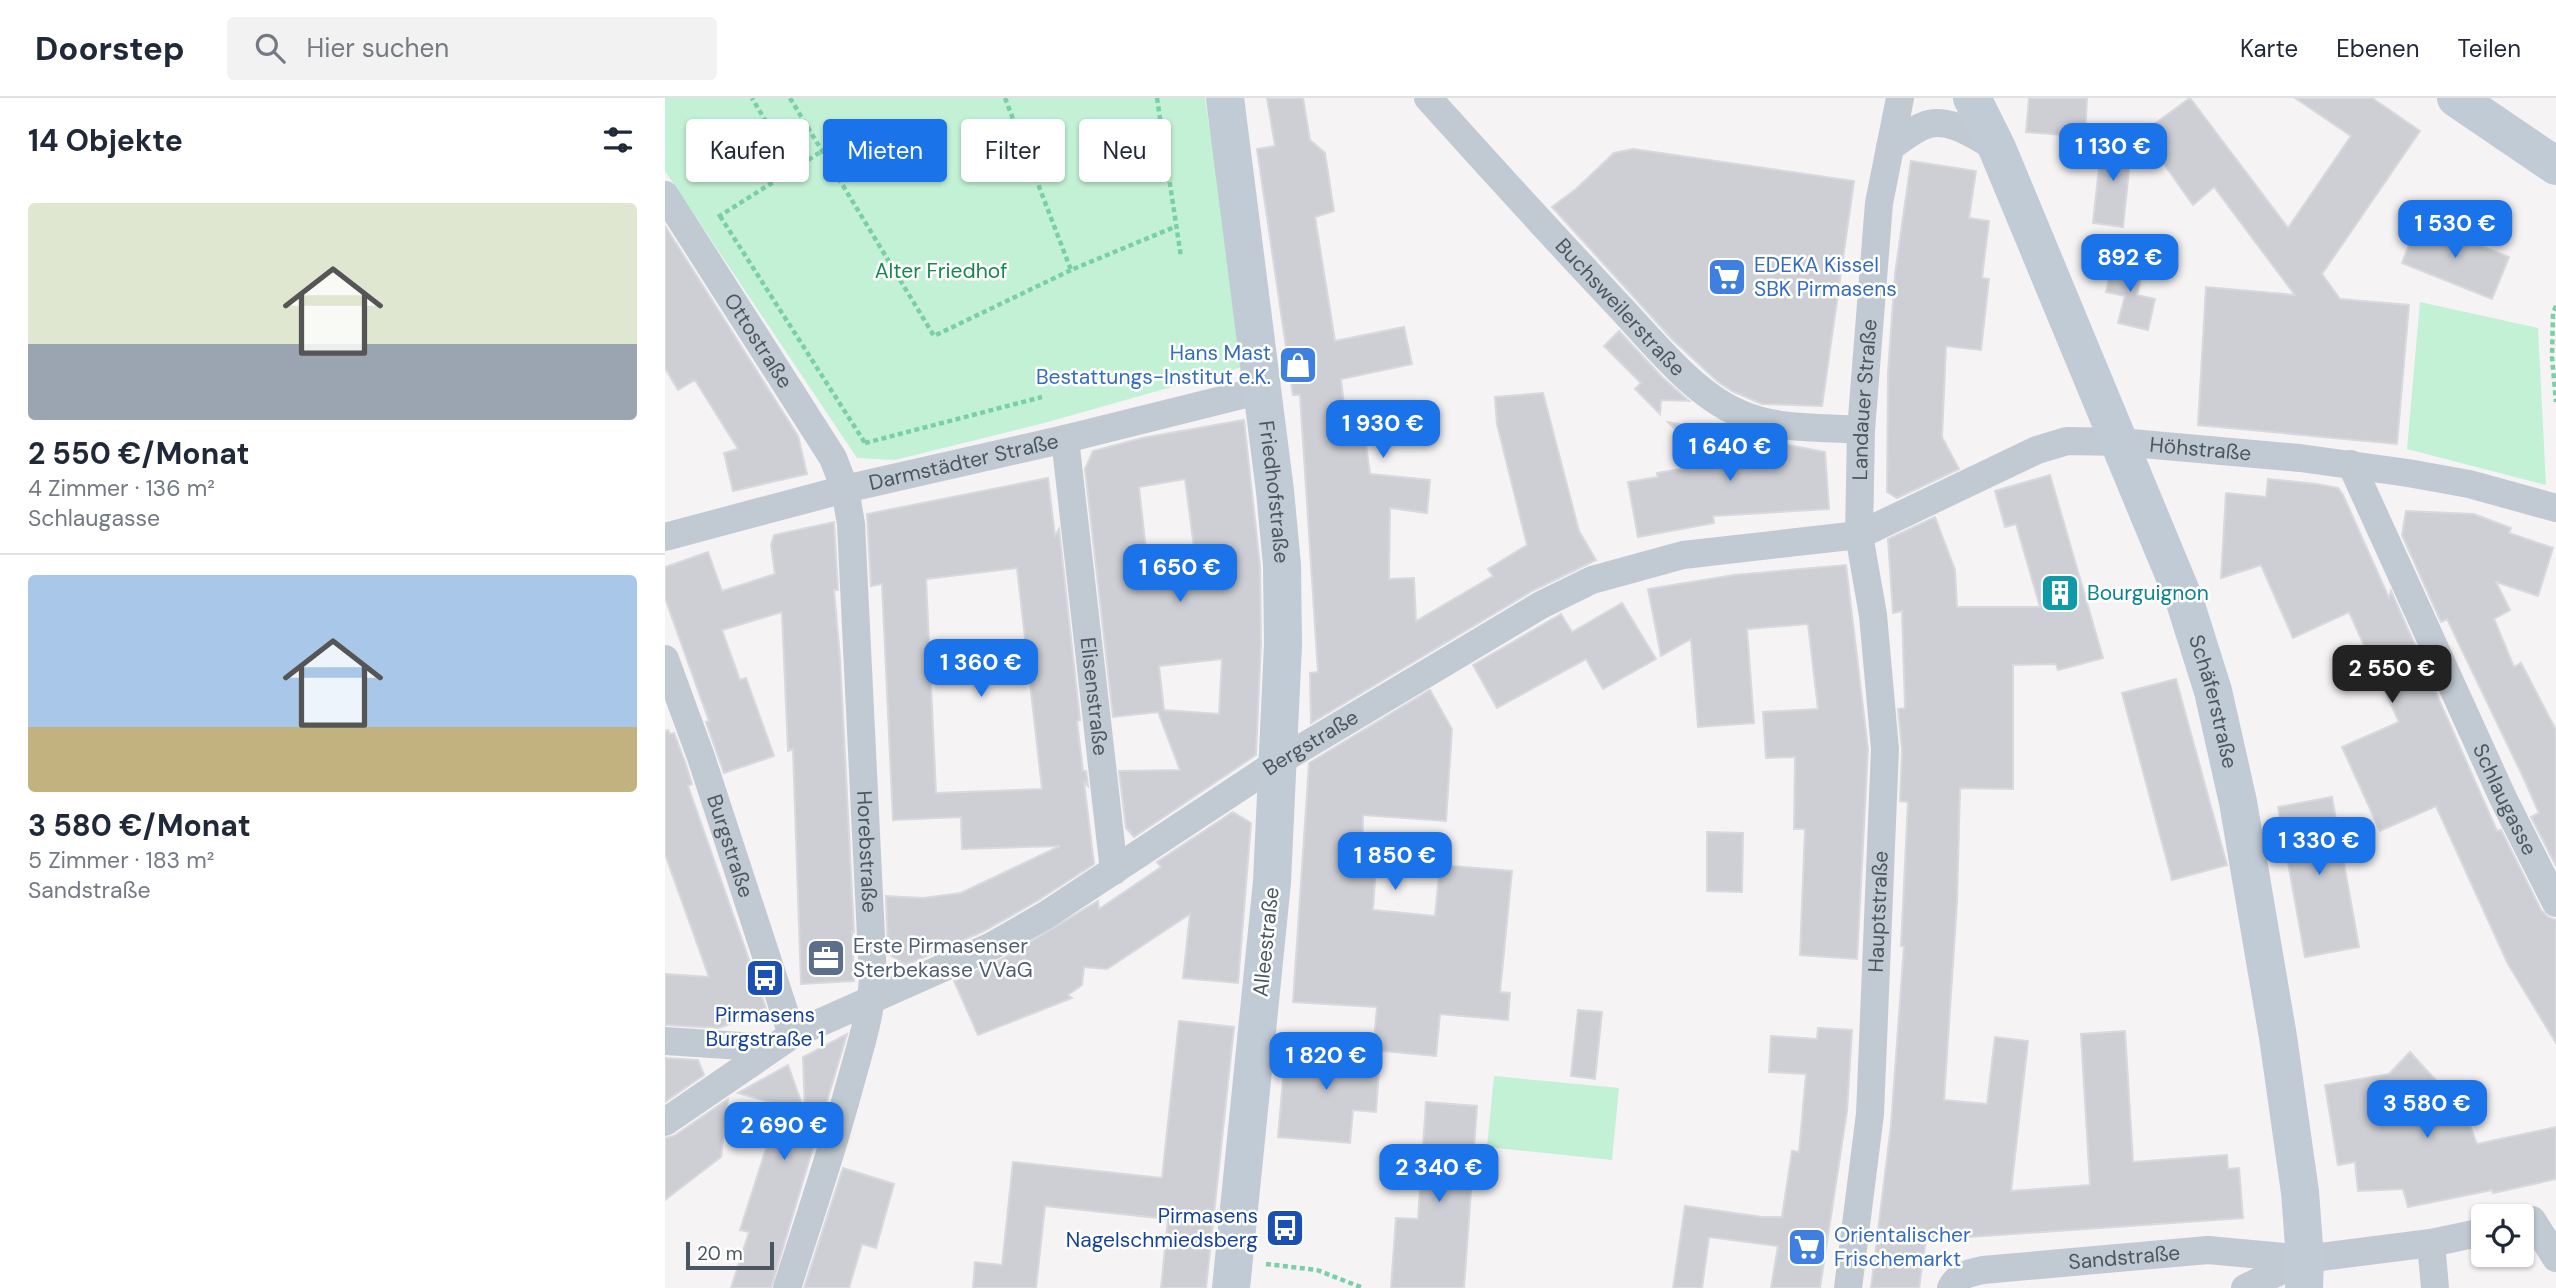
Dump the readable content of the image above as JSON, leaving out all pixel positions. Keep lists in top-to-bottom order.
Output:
{
  "streets": {
    "main road": ["Friedhofstraße", "Schäferstraße", "Alleestraße"],
    "street": [
      "Buchsweilerstraße",
      "Ottostraße",
      "Landauer Straße",
      "Höhstraße",
      "Darmstädter Straße",
      "Elisenstraße",
      "Bergstraße",
      "Schlaugasse",
      "Burgstraße",
      "Horebstraße",
      "Hauptstraße",
      "Sandstraße"
    ]
  },
  "crossings": [
    ["Buchsweilerstraße", "Landauer Straße"],
    ["Ottostraße", "Darmstädter Straße"],
    ["Ottostraße", "Horebstraße"],
    ["Landauer Straße", "Höhstraße"],
    ["Landauer Straße", "Bergstraße"],
    ["Landauer Straße", "Hauptstraße"],
    ["Höhstraße", "Schäferstraße"],
    ["Höhstraße", "Bergstraße"],
    ["Höhstraße", "Schlaugasse"],
    ["Höhstraße", "Hauptstraße"],
    ["Darmstädter Straße", "Friedhofstraße"],
    ["Darmstädter Straße", "Elisenstraße"],
    ["Darmstädter Straße", "Horebstraße"],
    ["Friedhofstraße", "Bergstraße"],
    ["Friedhofstraße", "Alleestraße"],
    ["Elisenstraße", "Bergstraße"],
    ["Schäferstraße", "Sandstraße"],
    ["Bergstraße", "Burgstraße"],
    ["Bergstraße", "Horebstraße"],
    ["Bergstraße", "Hauptstraße"],
    ["Bergstraße", "Alleestraße"]
  ],
  "parks": ["Alter Friedhof"],
  "places": {
    "supermarket": ["EDEKA Kissel SBK Pirmasens", "Orientalischer Frischemarkt"],
    "shop": ["Hans Mast Bestattungs-Institut e.K."],
    "building": ["Bourguignon"],
    "office": ["Erste Pirmasenser Sterbekasse VVaG"],
    "bus stop": ["Pirmasens Burgstraße 1", "Pirmasens Nagelschmiedsberg"]
  },
  "scale_bar": "20 m",
  "page": {
    "header": "Doorstep",
    "search": "Hier suchen",
    "nav": ["Karte", "Ebenen", "Teilen"],
    "heading": "14 Objekte",
    "chip": [
      "Kaufen",
      "Mieten",
      "Filter",
      "Neu"
    ],
    "price": [
      "1 130 €",
      "1 530 €",
      "892 €",
      "1 930 €",
      "1 640 €",
      "1 650 €",
      "1 360 €",
      "2 550 €",
      "1 330 €",
      "1 850 €",
      "1 820 €",
      "3 580 €",
      "2 690 €",
      "2 340 €"
    ],
    "list": [
      {
        "name": "2 550 €/Monat",
        "note": "4 Zimmer · 136 m² · Schlaugasse"
      },
      {
        "name": "3 580 €/Monat",
        "note": "5 Zimmer · 183 m² · Sandstraße"
      }
    ],
    "scale": "20 m"
  }
}
